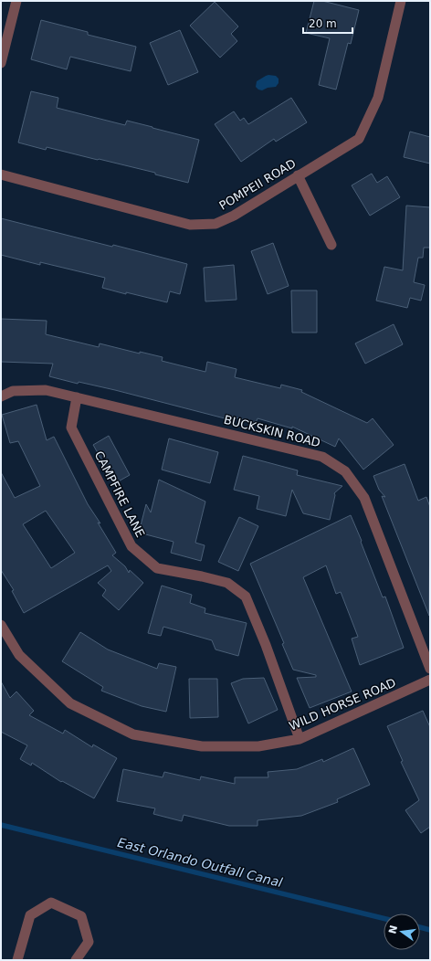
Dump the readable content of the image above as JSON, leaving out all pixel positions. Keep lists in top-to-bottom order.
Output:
{
  "streets": {
    "street": [
      "POMPEII ROAD",
      "BUCKSKIN ROAD",
      "CAMPFIRE LANE",
      "WILD HORSE ROAD"
    ]
  },
  "crossings": [
    ["BUCKSKIN ROAD", "CAMPFIRE LANE"],
    ["CAMPFIRE LANE", "WILD HORSE ROAD"]
  ],
  "water": ["East Orlando Outfall Canal"],
  "scale_bar": "20 m",
  "north": "left"
}
